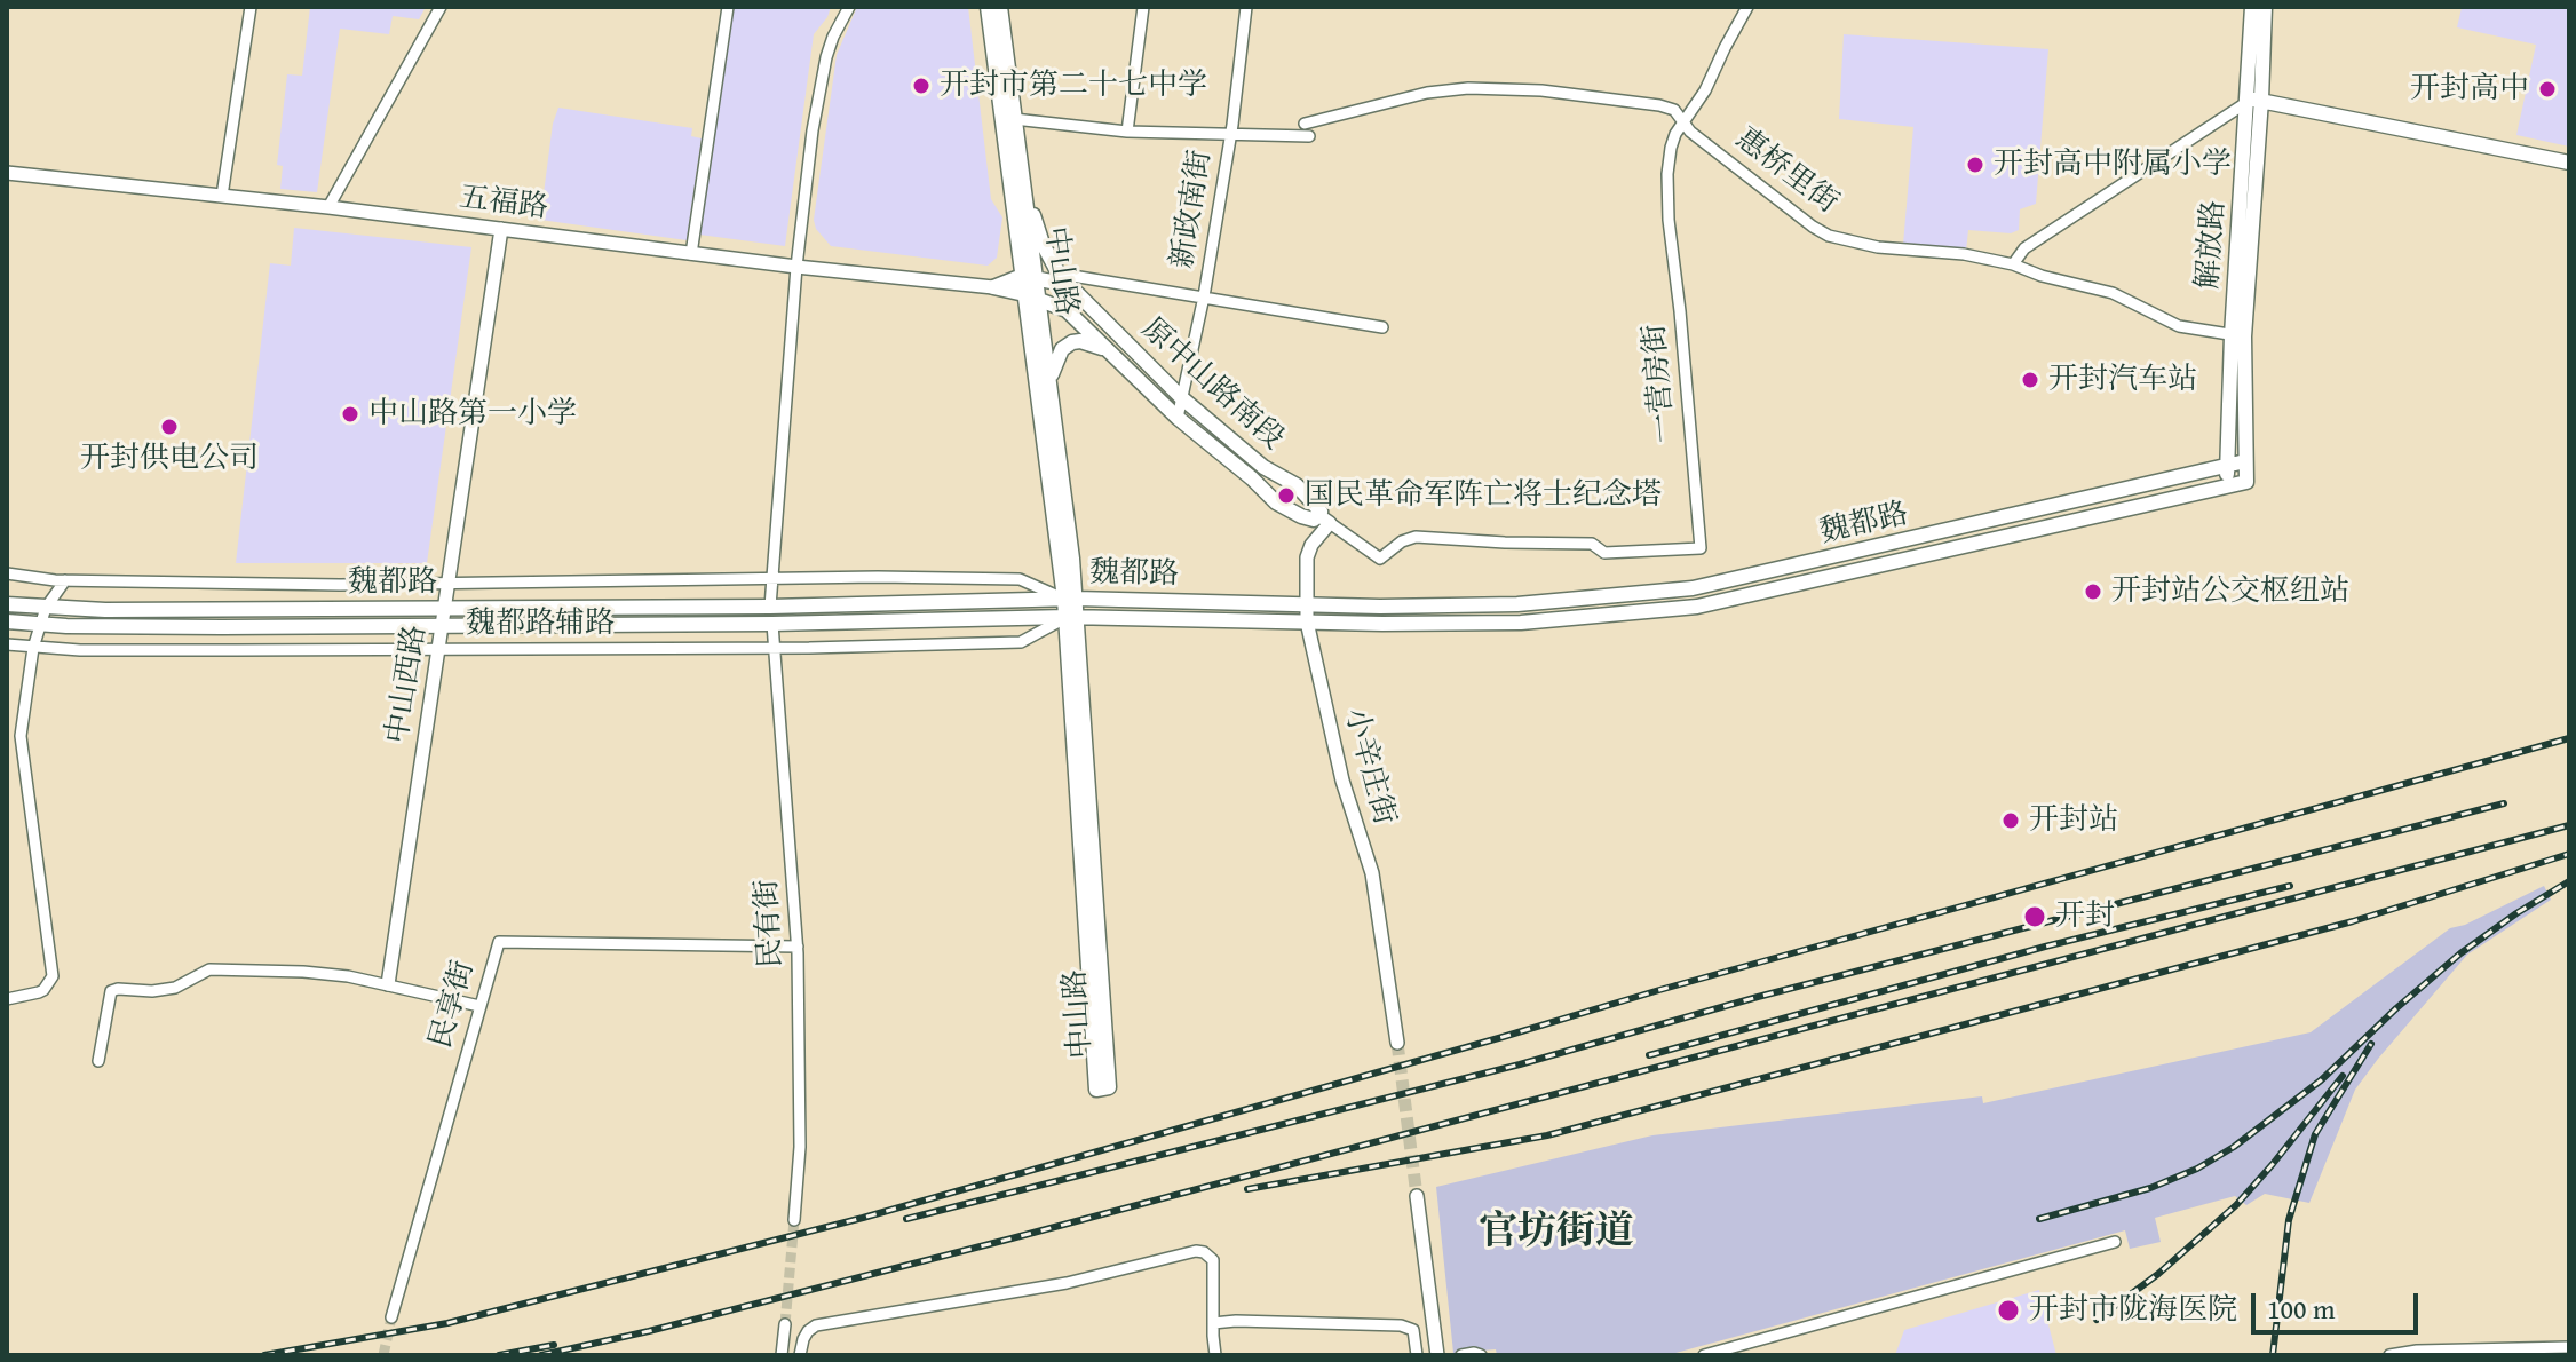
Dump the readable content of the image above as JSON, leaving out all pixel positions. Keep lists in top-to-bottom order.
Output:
{
  "streets": {
    "main road": [
      "解放路",
      "中山路",
      "原中山路南段",
      "魏都路"
    ],
    "street": [
      "惠桥里街",
      "五福路",
      "新政南街",
      "一营房街",
      "魏都路辅路",
      "中山西路",
      "小辛庄街",
      "民有街",
      "民享街"
    ]
  },
  "crossings": [
    ["惠桥里街", "解放路"],
    ["惠桥里街", "一营房街"],
    ["五福路", "原中山路南段"],
    ["五福路", "中山西路"],
    ["新政南街", "原中山路南段"],
    ["解放路", "魏都路"],
    ["中山路", "原中山路南段"],
    ["中山路", "魏都路"],
    ["中山路", "魏都路辅路"],
    ["一营房街", "原中山路南段"],
    ["一营房街", "小辛庄街"],
    ["原中山路南段", "小辛庄街"],
    ["魏都路", "魏都路辅路"],
    ["魏都路", "中山西路"],
    ["魏都路", "小辛庄街"],
    ["魏都路", "民有街"],
    ["魏都路辅路", "中山西路"],
    ["魏都路辅路", "民有街"],
    ["民有街", "民享街"]
  ],
  "districts": ["官坊街道"],
  "places": [
    "开封市第二十七中学",
    "开封高中",
    "开封高中附属小学",
    "开封汽车站",
    "中山路第一小学",
    "开封供电公司",
    "国民革命军阵亡将士纪念塔",
    "开封站公交枢纽站",
    "开封站",
    "开封",
    "开封市陇海医院"
  ],
  "scale_bar": "100 m"
}
